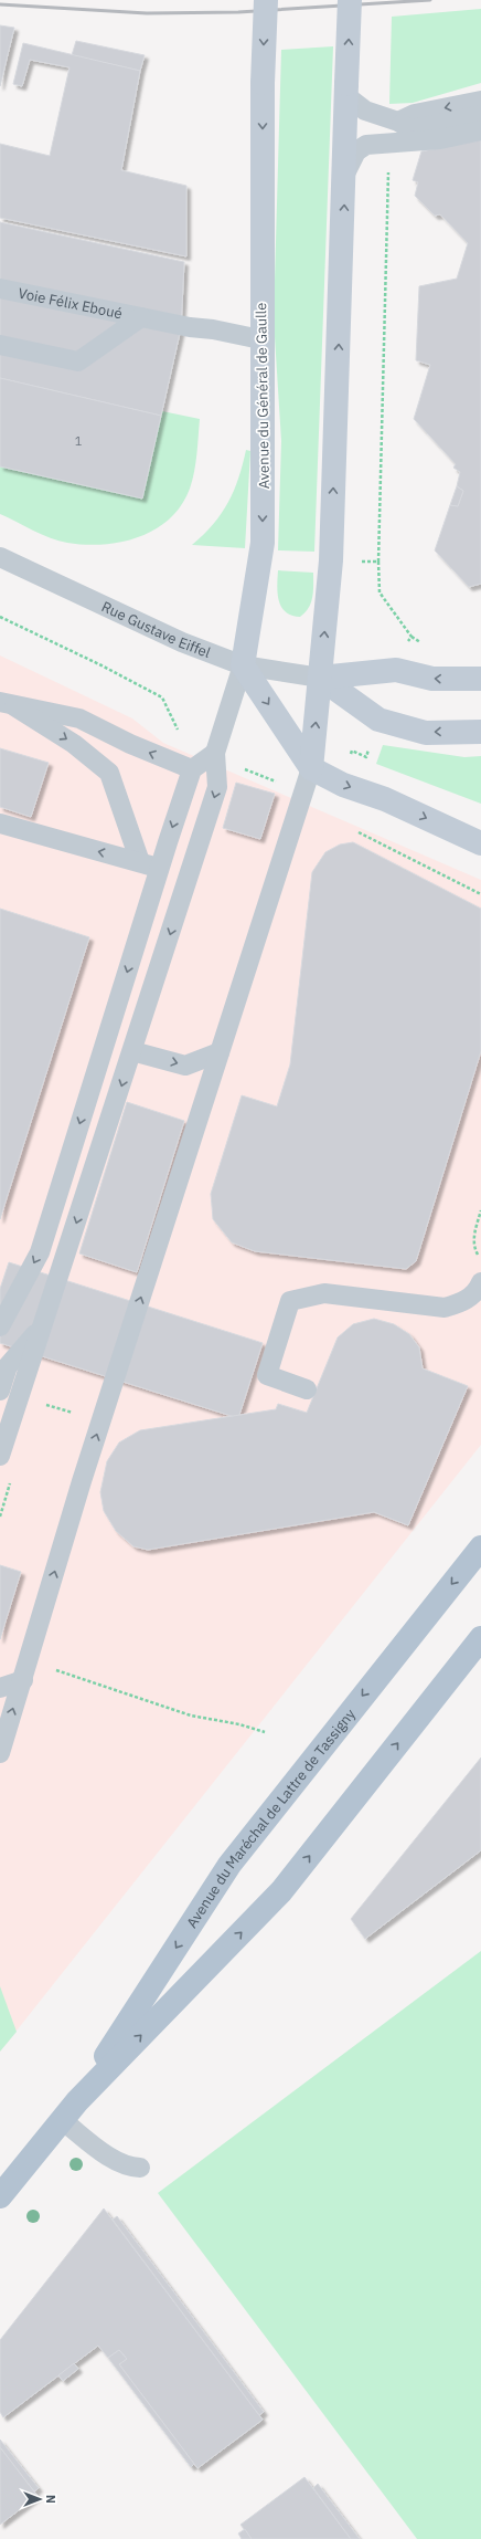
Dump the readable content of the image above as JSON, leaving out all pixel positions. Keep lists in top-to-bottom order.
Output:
{
  "streets": {
    "main road": ["Avenue du Général de Gaulle", "Avenue du Maréchal de Lattre de Tassigny"],
    "lane": ["Voie Félix Eboué", "Rue Gustave Eiffel"]
  },
  "crossings": [
    ["Voie Félix Eboué", "Avenue du Général de Gaulle"],
    ["Avenue du Général de Gaulle", "Rue Gustave Eiffel"]
  ],
  "house_numbers": ["1"],
  "north": "right"
}
